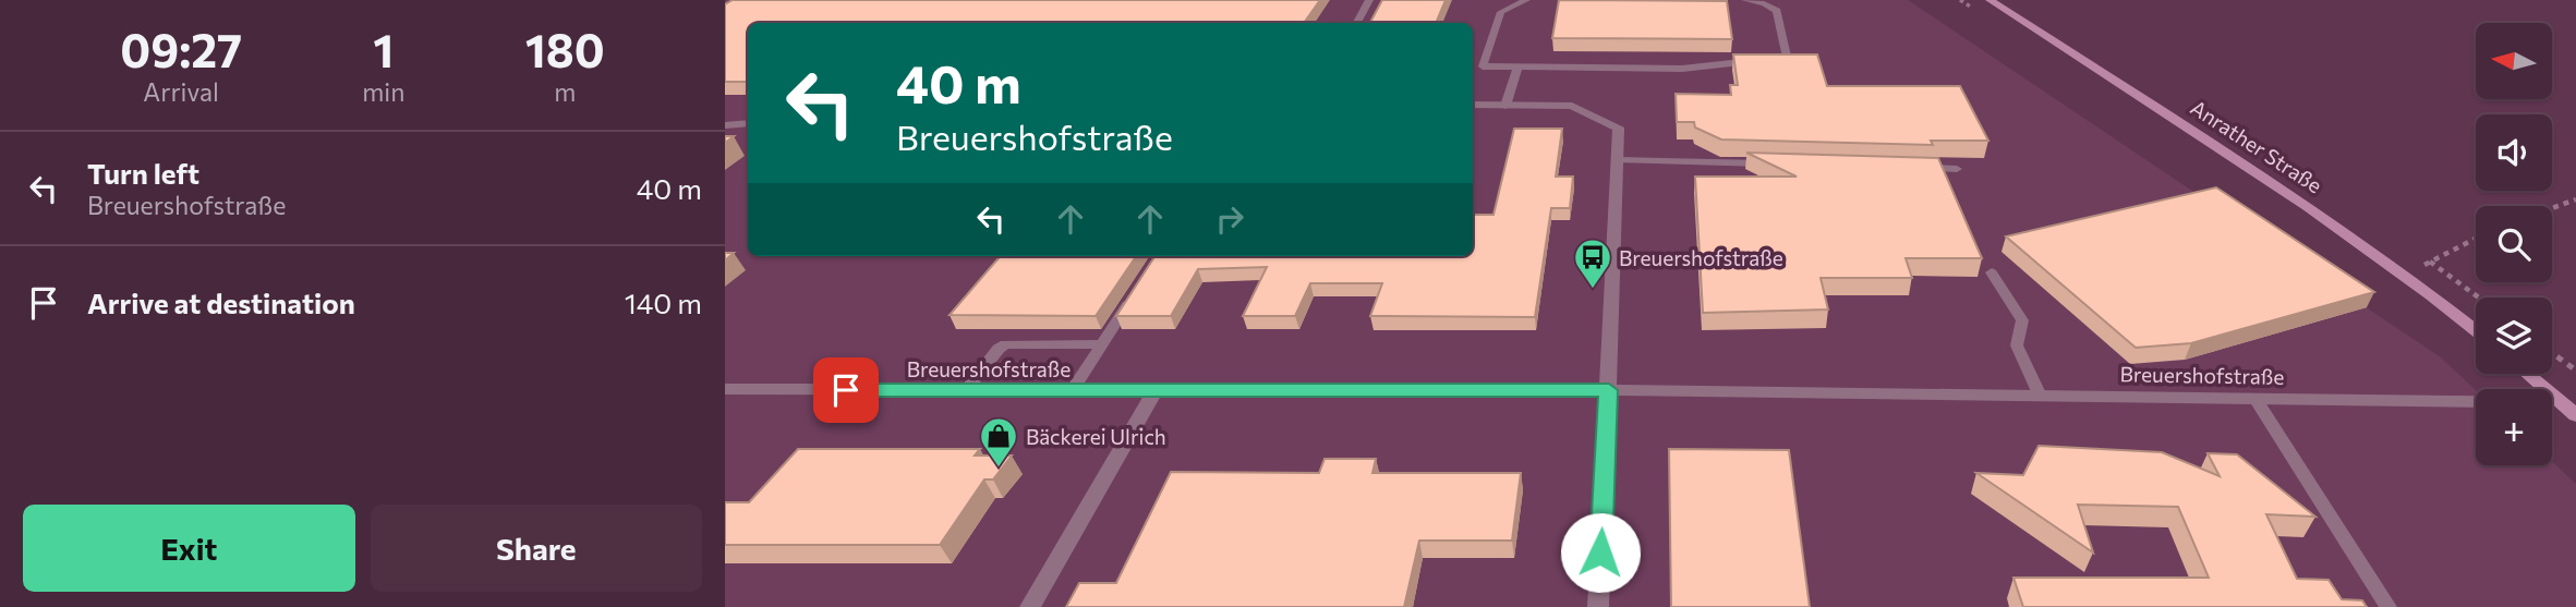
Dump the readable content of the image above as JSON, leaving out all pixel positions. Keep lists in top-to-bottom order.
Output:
{
  "streets": {
    "main road": ["Anrather Straße"],
    "street": ["Breuershofstraße"]
  },
  "places": {
    "bus stop": ["Breuershofstraße"],
    "shop": ["Bäckerei Ulrich"]
  },
  "north": "left",
  "page": {
    "eta": [
      "09:27",
      "Arrival",
      "1",
      "min",
      "180",
      "m"
    ],
    "map_buttons": "+",
    "turn": ["40 m", "Breuershofstraße"],
    "list": [
      {
        "name": "Turn left",
        "note": "Breuershofstraße",
        "value": "40 m"
      },
      {
        "name": "Arrive at destination",
        "value": "140 m"
      }
    ],
    "buttons": ["Exit", "Share"]
  }
}
